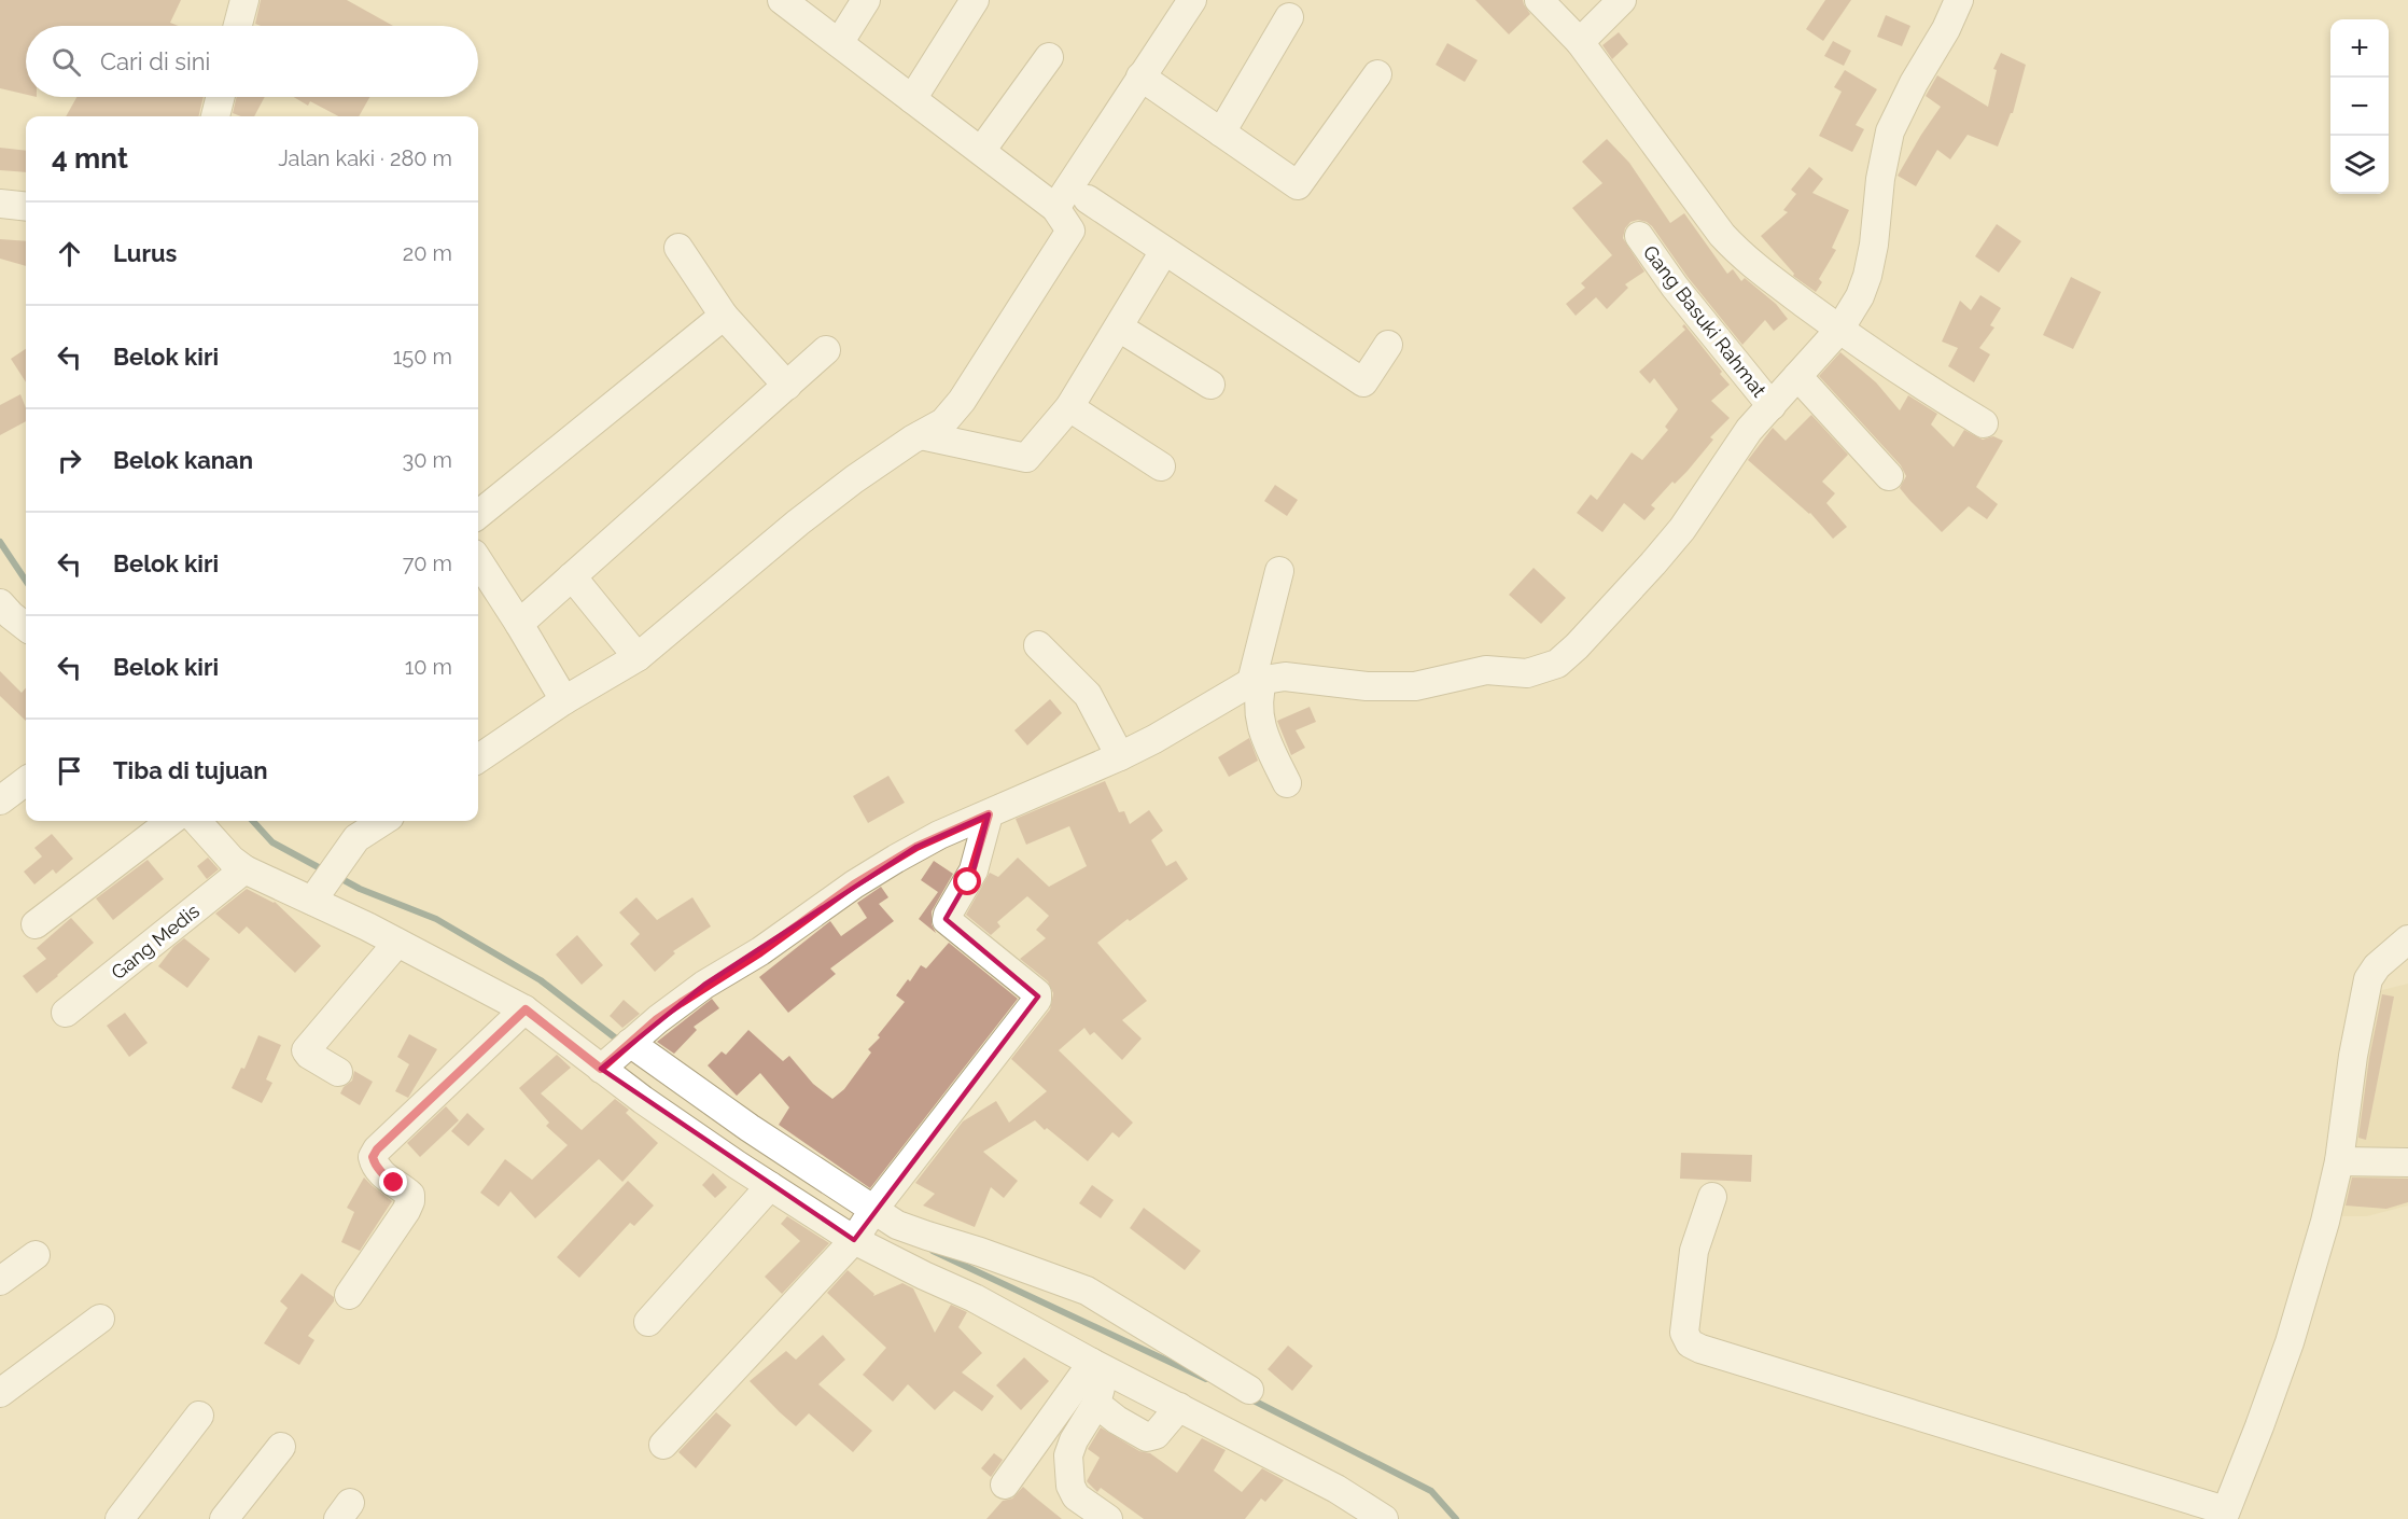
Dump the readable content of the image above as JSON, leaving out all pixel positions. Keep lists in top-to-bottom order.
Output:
{
  "streets": {
    "street": ["Gang Basuki Rahmat", "Gang Medis"]
  },
  "page": {
    "map_buttons": ["+", "−"],
    "search": "Cari di sini",
    "heading": ["4 mnt", "Jalan kaki · 280 m"],
    "list": [
      ["Lurus", "20 m"],
      ["Belok kiri", "150 m"],
      ["Belok kanan", "30 m"],
      ["Belok kiri", "70 m"],
      ["Belok kiri", "10 m"],
      "Tiba di tujuan"
    ]
  }
}
